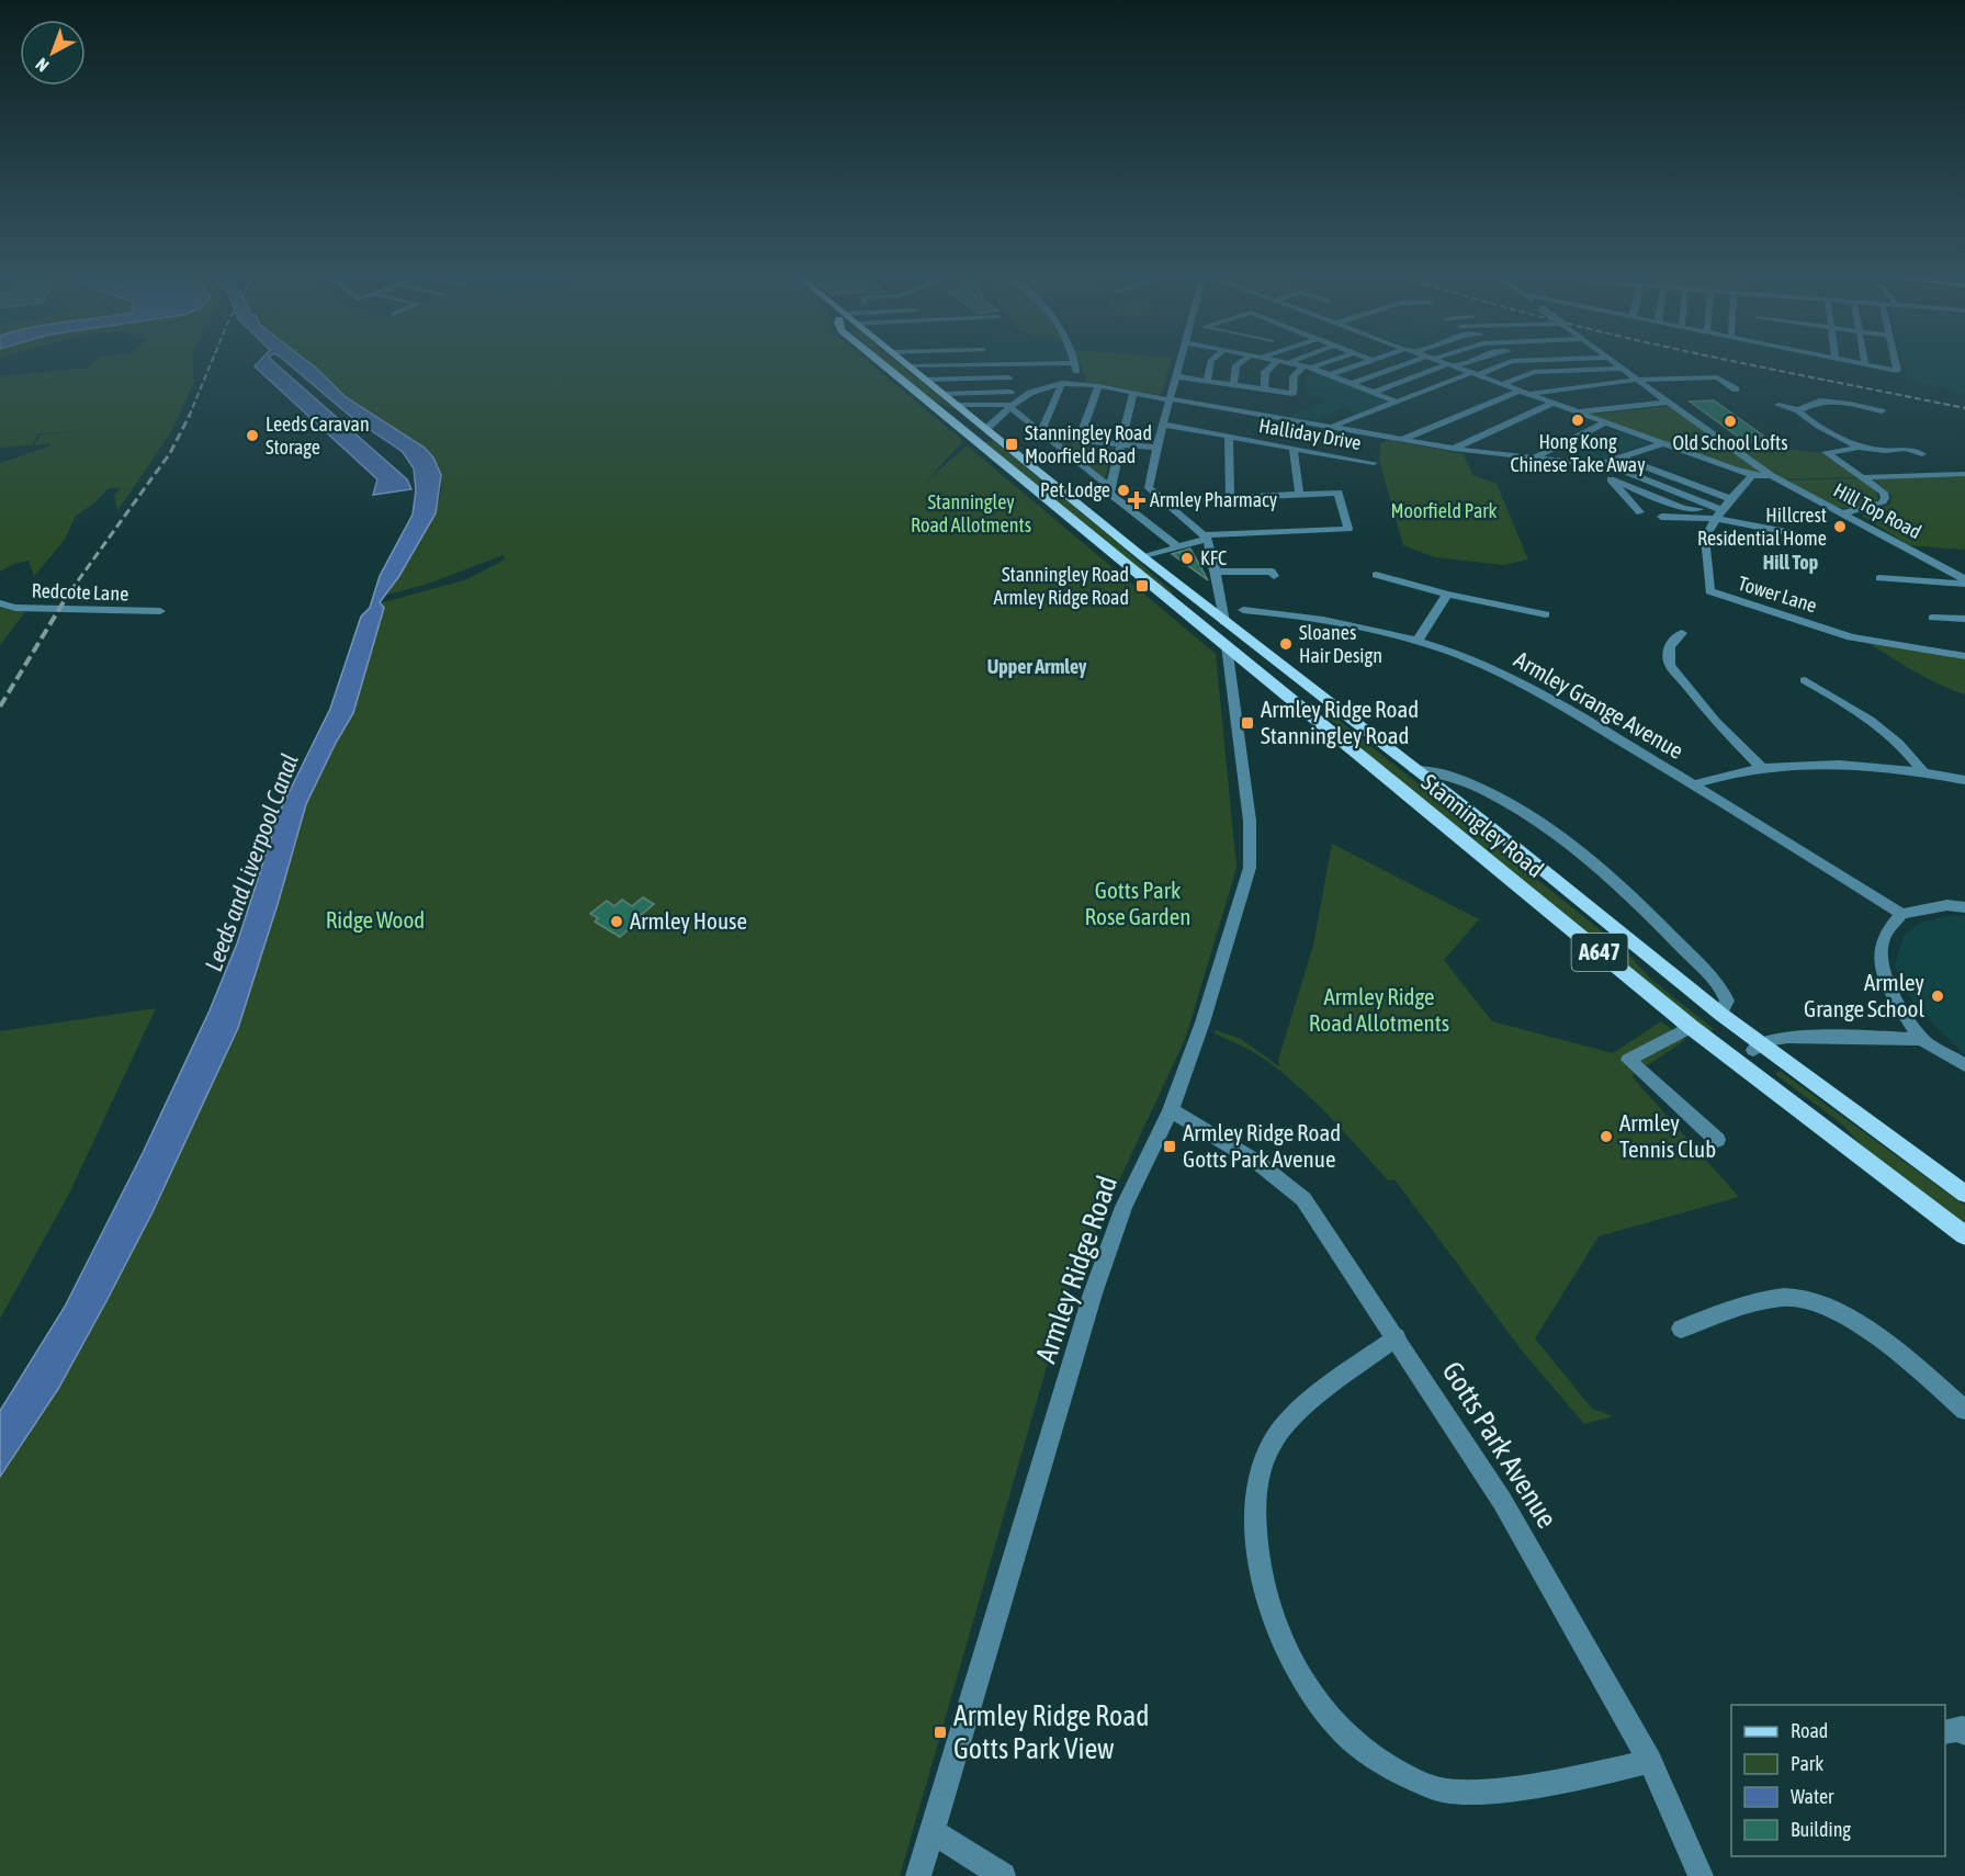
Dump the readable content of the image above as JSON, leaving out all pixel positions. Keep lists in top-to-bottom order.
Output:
{
  "streets": {
    "main road": ["Stanningley Road", "A647"],
    "street": [
      "Halliday Drive",
      "Hill Top Road",
      "Redcote Lane",
      "Tower Lane",
      "Armley Grange Avenue",
      "Armley Ridge Road",
      "Gotts Park Avenue"
    ]
  },
  "crossings": [
    ["Stanningley Road", "Armley Ridge Road"],
    ["Armley Ridge Road", "Gotts Park Avenue"]
  ],
  "districts": ["Hill Top", "Upper Armley"],
  "water": ["Leeds and Liverpool Canal"],
  "parks": [
    "Stanningley Road Allotments",
    "Moorfield Park",
    "Gotts Park Rose Garden",
    "Ridge Wood",
    "Armley Ridge Road Allotments"
  ],
  "places": {
    "other": [
      "Hong Kong Chinese Take Away",
      "Old School Lofts",
      "Leeds Caravan Storage",
      "Pet Lodge",
      "Hillcrest Residential Home",
      "KFC",
      "Sloanes Hair Design",
      "Armley House",
      "Armley Grange School",
      "Armley Tennis Club"
    ],
    "transit": [
      "Stanningley Road Moorfield Road",
      "Stanningley Road Armley Ridge Road",
      "Armley Ridge Road Stanningley Road",
      "Armley Ridge Road Gotts Park Avenue",
      "Armley Ridge Road Gotts Park View"
    ],
    "health": ["Armley Pharmacy"]
  },
  "legend": [
    "Road",
    "Park",
    "Water",
    "Building"
  ],
  "north": "bottom left"
}
